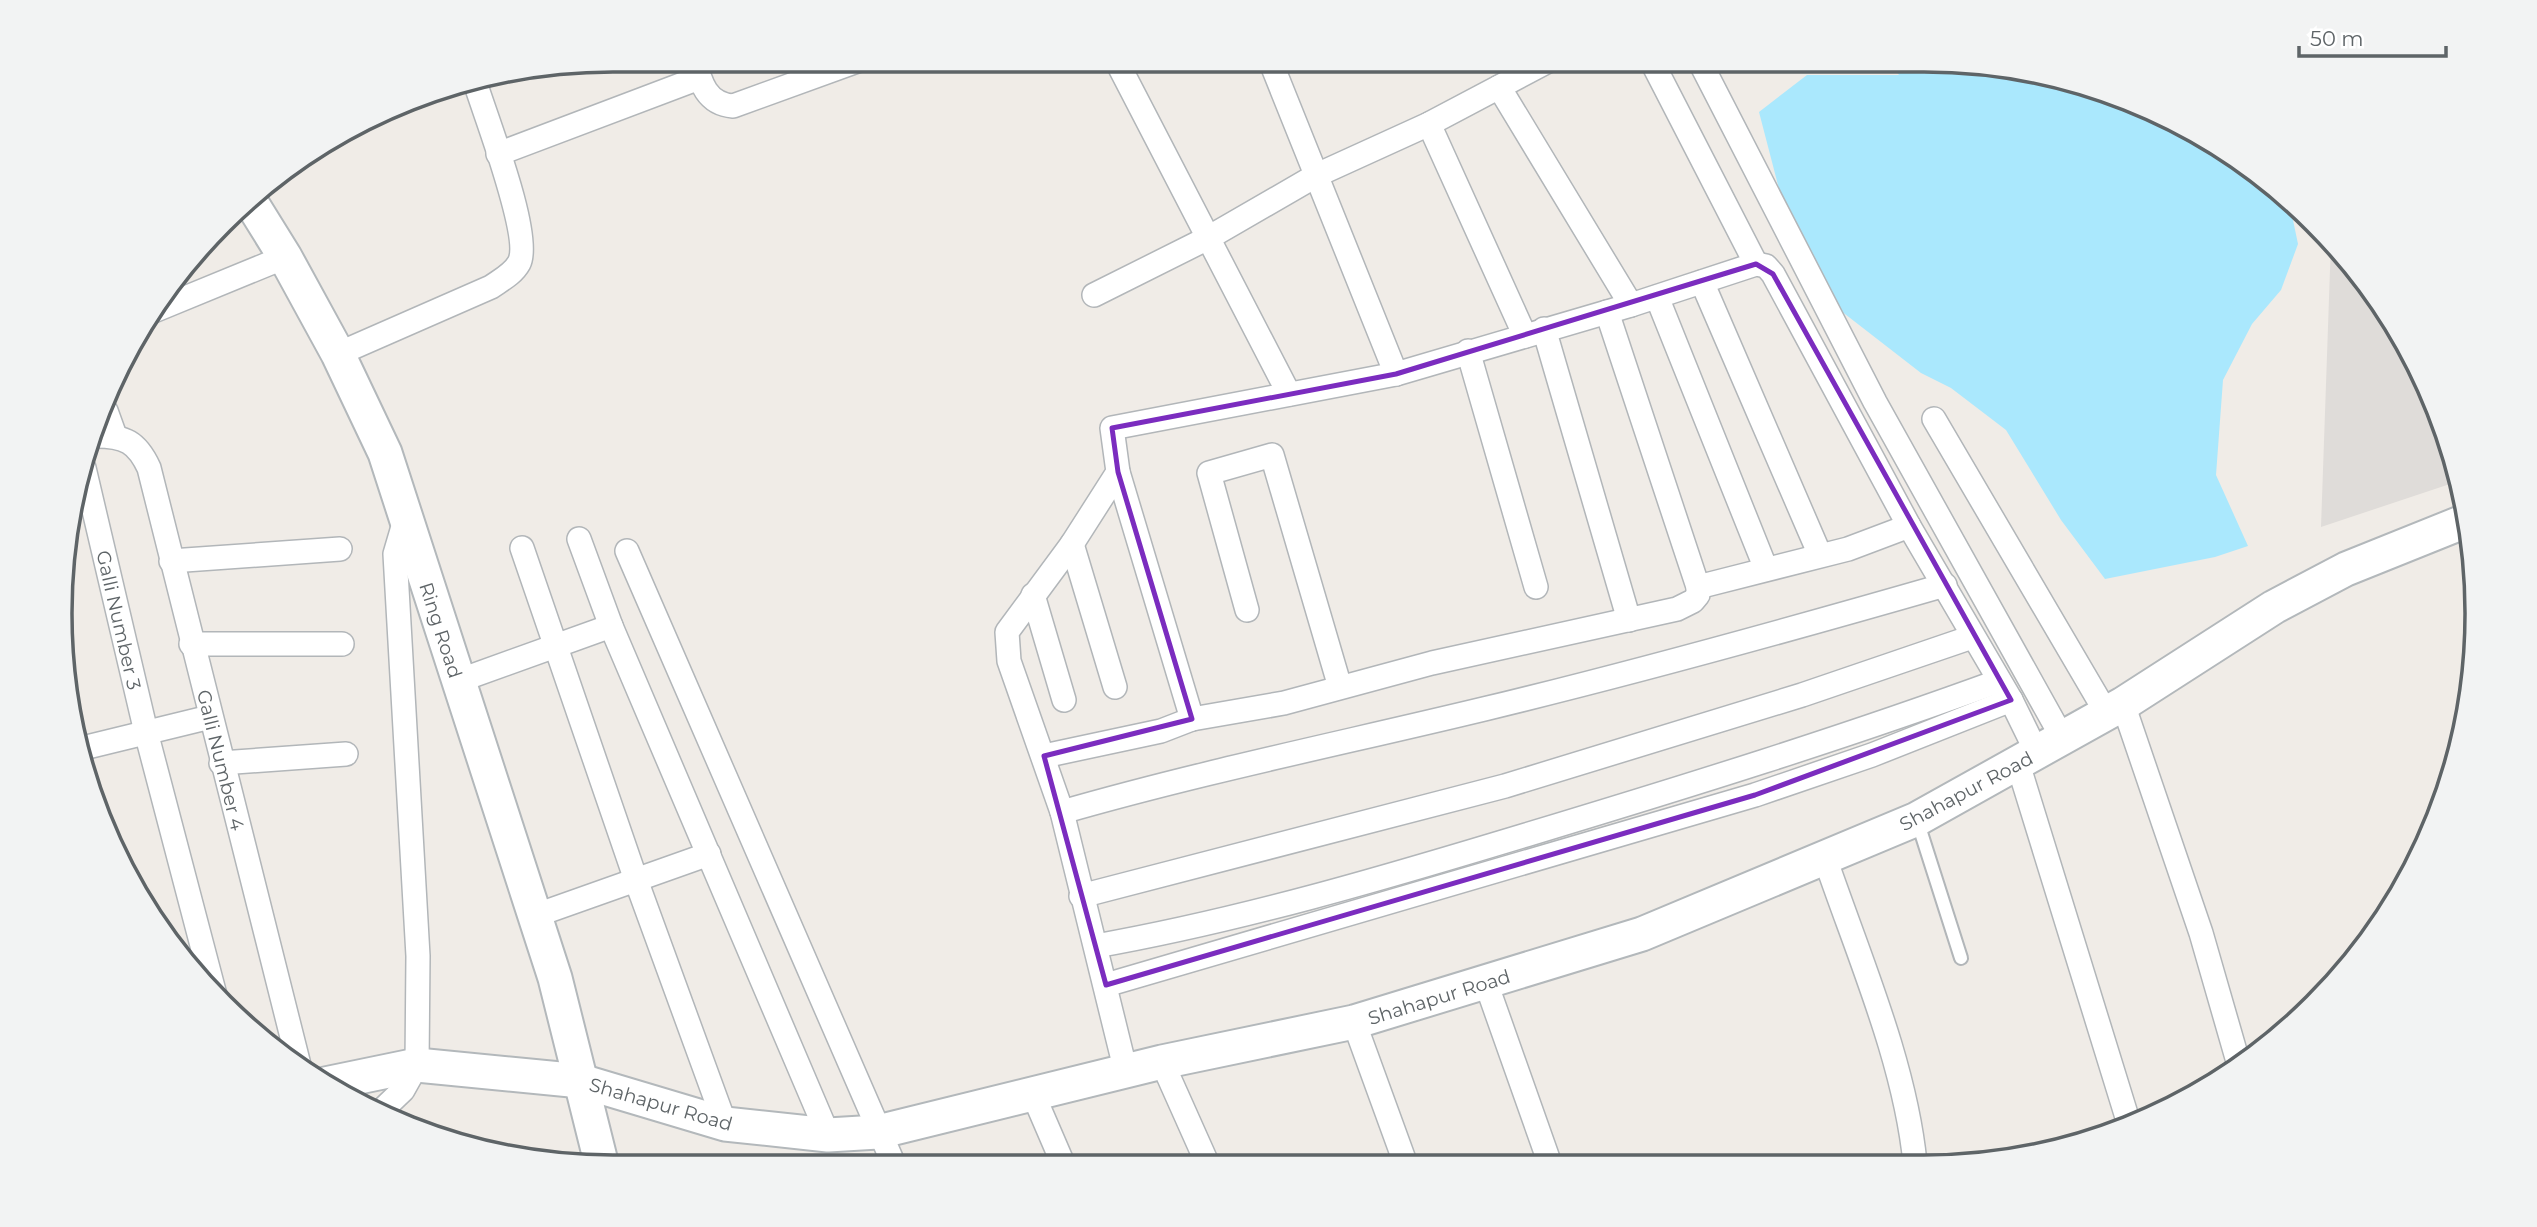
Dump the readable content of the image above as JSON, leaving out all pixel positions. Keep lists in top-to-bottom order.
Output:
{
  "streets": {
    "main road": ["Ring Road", "Shahapur Road"],
    "street": ["Galli Number 3", "Galli Number 4"]
  },
  "crossings": [
    ["Ring Road", "Shahapur Road"]
  ],
  "scale_bar": "50 m"
}
